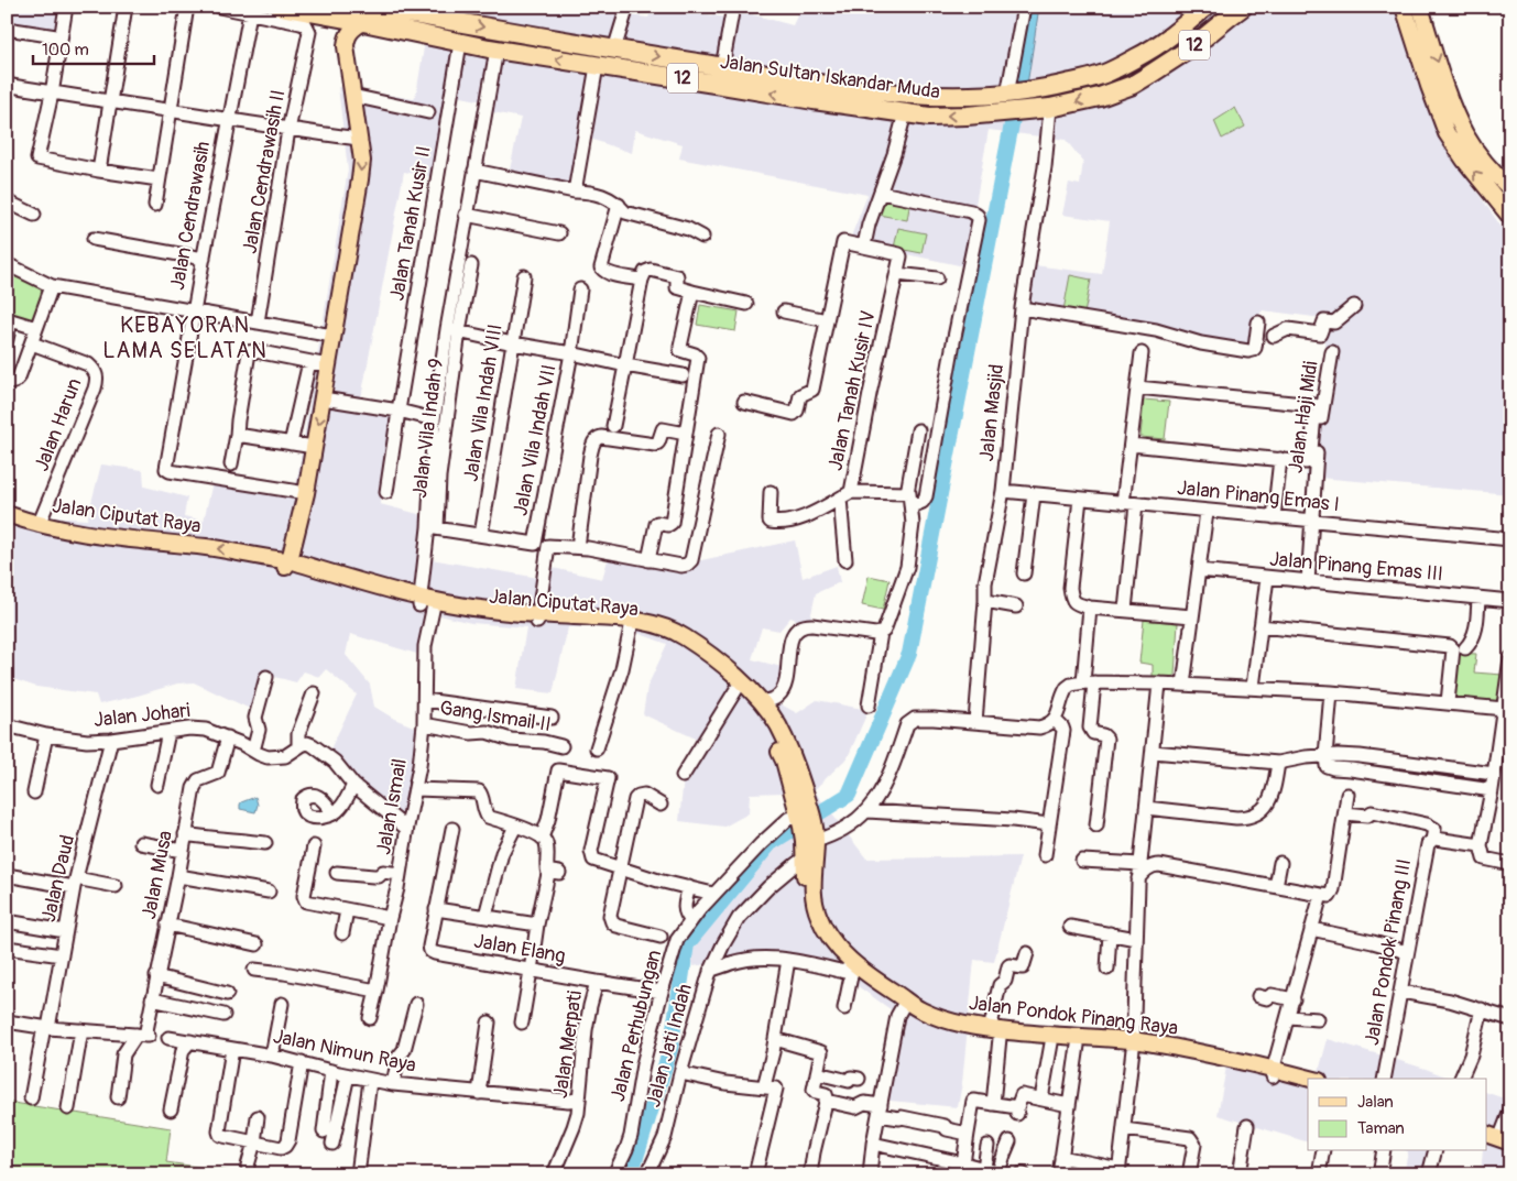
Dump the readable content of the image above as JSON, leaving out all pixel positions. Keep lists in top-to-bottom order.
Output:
{
  "streets": {
    "highway": ["12", "Jalan Sultan Iskandar Muda"],
    "main road": ["Jalan Ciputat Raya", "Jalan Pondok Pinang Raya"],
    "street": [
      "Jalan Cendrawasih II",
      "Jalan Cendrawasih",
      "Jalan Tanah Kusir II",
      "Jalan Tanah Kusir IV",
      "Jalan Vila Indah VIII",
      "Jalan Masjid",
      "Jalan Haji Midi",
      "Jalan Harun",
      "Jalan Vila Indah 9",
      "Jalan Vila Indah VII",
      "Jalan Pinang Emas I",
      "Jalan Pinang Emas III",
      "Jalan Johari",
      "Gang Ismail II",
      "Jalan Ismail",
      "Jalan Musa",
      "Jalan Daud",
      "Jalan Elang",
      "Jalan Pondok Pinang III",
      "Jalan Perhubungan",
      "Jalan Merpati",
      "Jalan Jati Indah",
      "Jalan Nimun Raya"
    ]
  },
  "crossings": [
    ["Jalan Sultan Iskandar Muda", "Jalan Cendrawasih II"],
    ["Jalan Sultan Iskandar Muda", "Jalan Tanah Kusir II"],
    ["Jalan Sultan Iskandar Muda", "Jalan Masjid"],
    ["Jalan Cendrawasih II", "Jalan Cendrawasih"],
    ["Jalan Masjid", "Jalan Pinang Emas I"],
    ["Jalan Masjid", "Jalan Perhubungan"],
    ["Jalan Haji Midi", "Jalan Pinang Emas I"],
    ["Jalan Haji Midi", "Jalan Pinang Emas III"],
    ["Jalan Harun", "Jalan Ciputat Raya"],
    ["Jalan Vila Indah VII", "Jalan Ciputat Raya"],
    ["Jalan Ciputat Raya", "Jalan Ismail"],
    ["Jalan Ciputat Raya", "Jalan Pondok Pinang Raya"],
    ["Jalan Ciputat Raya", "Jalan Perhubungan"],
    ["Jalan Johari", "Jalan Musa"],
    ["Jalan Johari", "Jalan Daud"],
    ["Gang Ismail II", "Jalan Ismail"],
    ["Jalan Elang", "Jalan Merpati"],
    ["Jalan Pondok Pinang Raya", "Jalan Perhubungan"],
    ["Jalan Pondok Pinang Raya", "Jalan Jati Indah"],
    ["Jalan Perhubungan", "Jalan Merpati"],
    ["Jalan Merpati", "Jalan Nimun Raya"]
  ],
  "districts": ["KEBAYORAN LAMA SELATAN"],
  "legend": ["Jalan", "Taman"],
  "scale_bar": "100 m"
}
